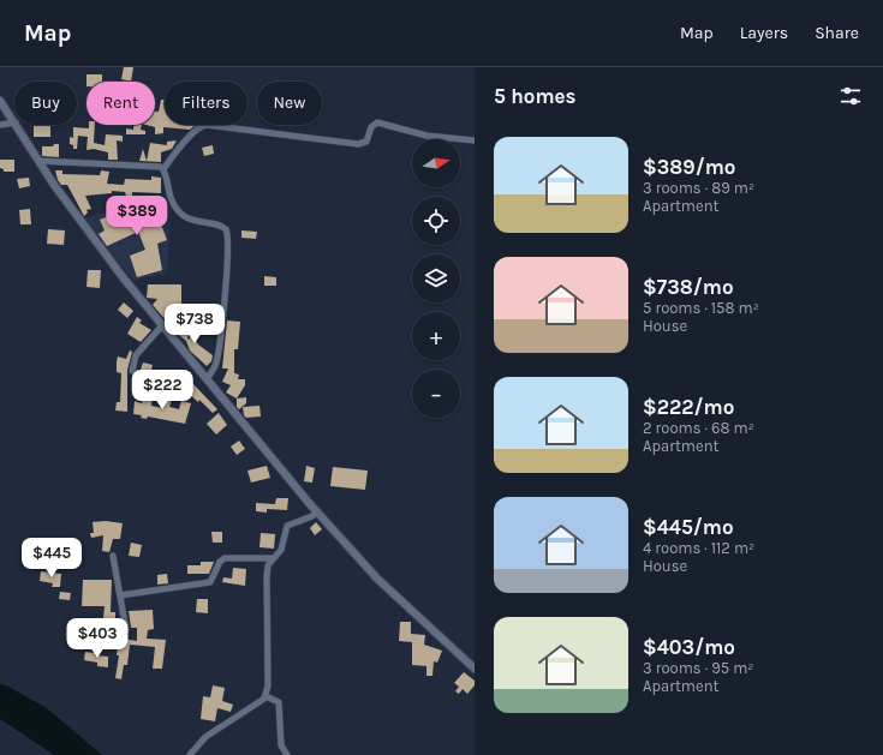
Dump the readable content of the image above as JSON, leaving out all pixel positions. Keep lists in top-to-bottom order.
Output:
{
  "north": "right",
  "page": {
    "header": "Map",
    "nav": ["Map", "Layers", "Share"],
    "heading": "5 homes",
    "chip": [
      "Buy",
      "Rent",
      "Filters",
      "New"
    ],
    "list": [
      {
        "name": "$389/mo",
        "note": "3 rooms · 89 m² · Apartment"
      },
      {
        "name": "$738/mo",
        "note": "5 rooms · 158 m² · House"
      },
      {
        "name": "$222/mo",
        "note": "2 rooms · 68 m² · Apartment"
      },
      {
        "name": "$445/mo",
        "note": "4 rooms · 112 m² · House"
      },
      {
        "name": "$403/mo",
        "note": "3 rooms · 95 m² · Apartment"
      }
    ],
    "map_buttons": ["+", "−"],
    "price": [
      "$389",
      "$738",
      "$222",
      "$445",
      "$403"
    ]
  }
}
